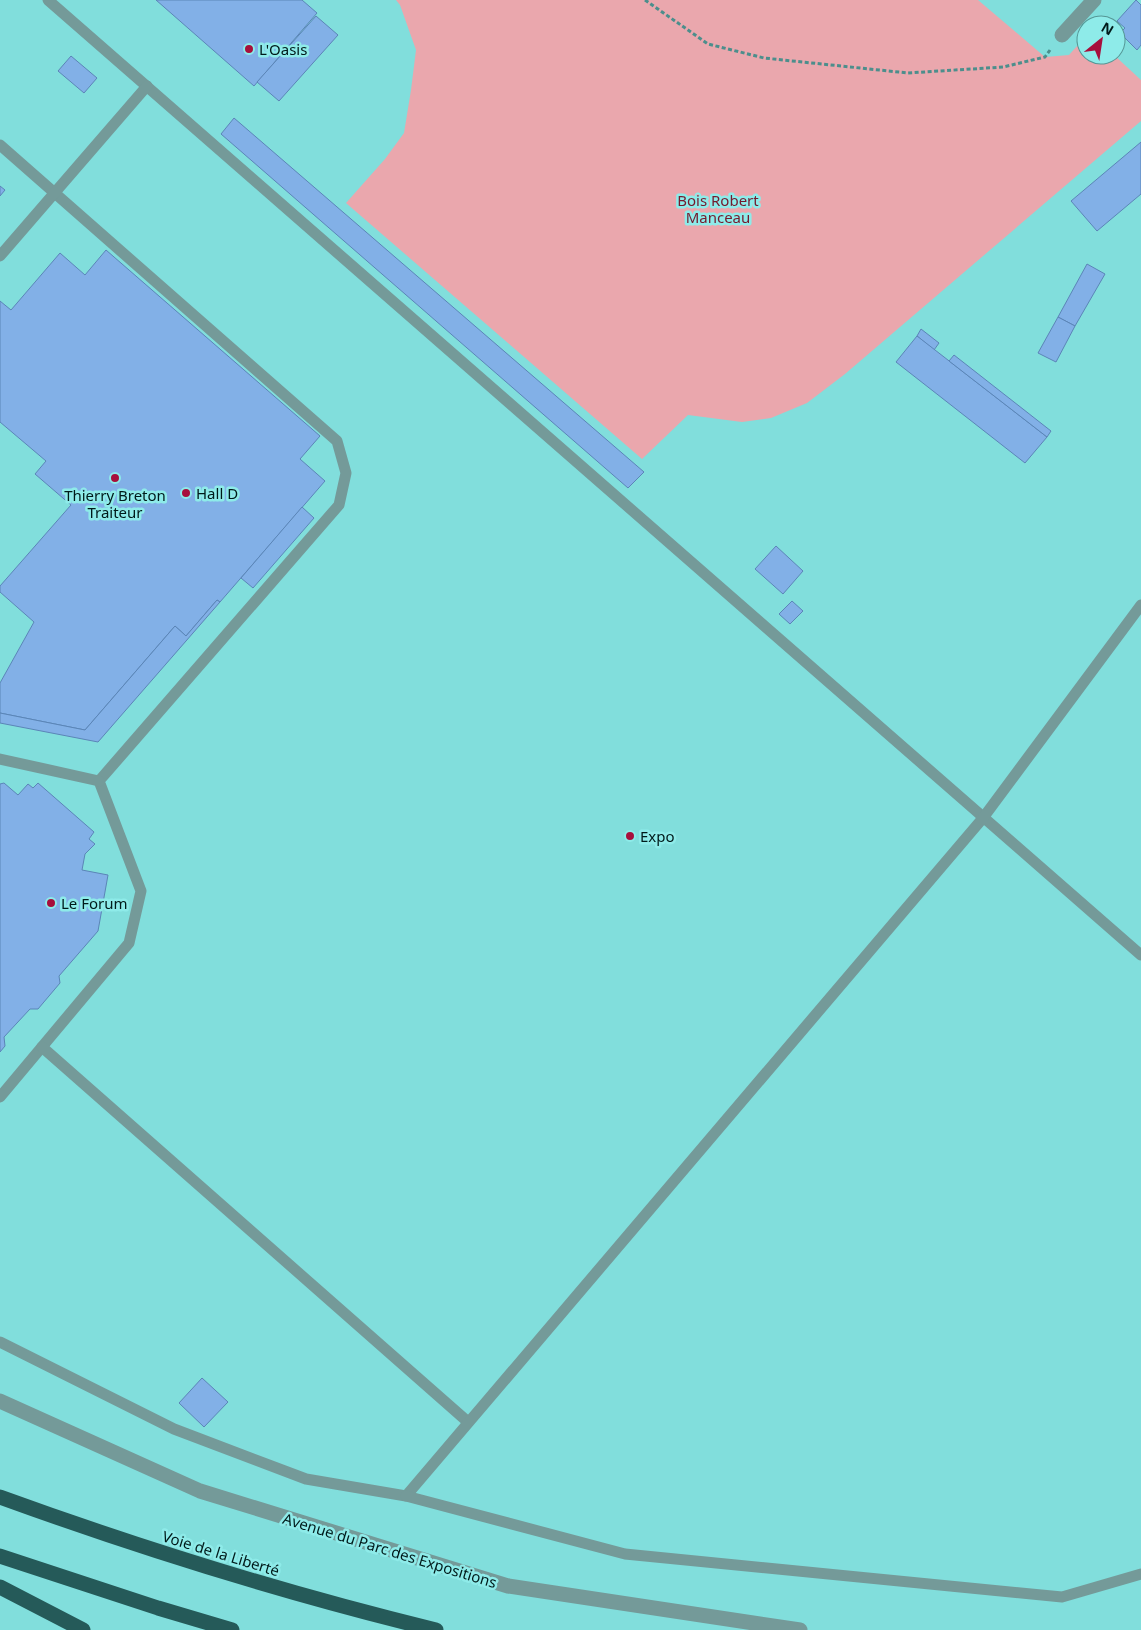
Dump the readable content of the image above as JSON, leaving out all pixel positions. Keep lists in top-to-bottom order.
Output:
{
  "streets": {
    "highway": ["Voie de la Liberté"],
    "street": ["Avenue du Parc des Expositions"]
  },
  "parks": ["Bois Robert Manceau"],
  "places": [
    "L'Oasis",
    "Thierry Breton Traiteur",
    "Hall D",
    "Expo",
    "Le Forum"
  ],
  "north": "top right"
}
